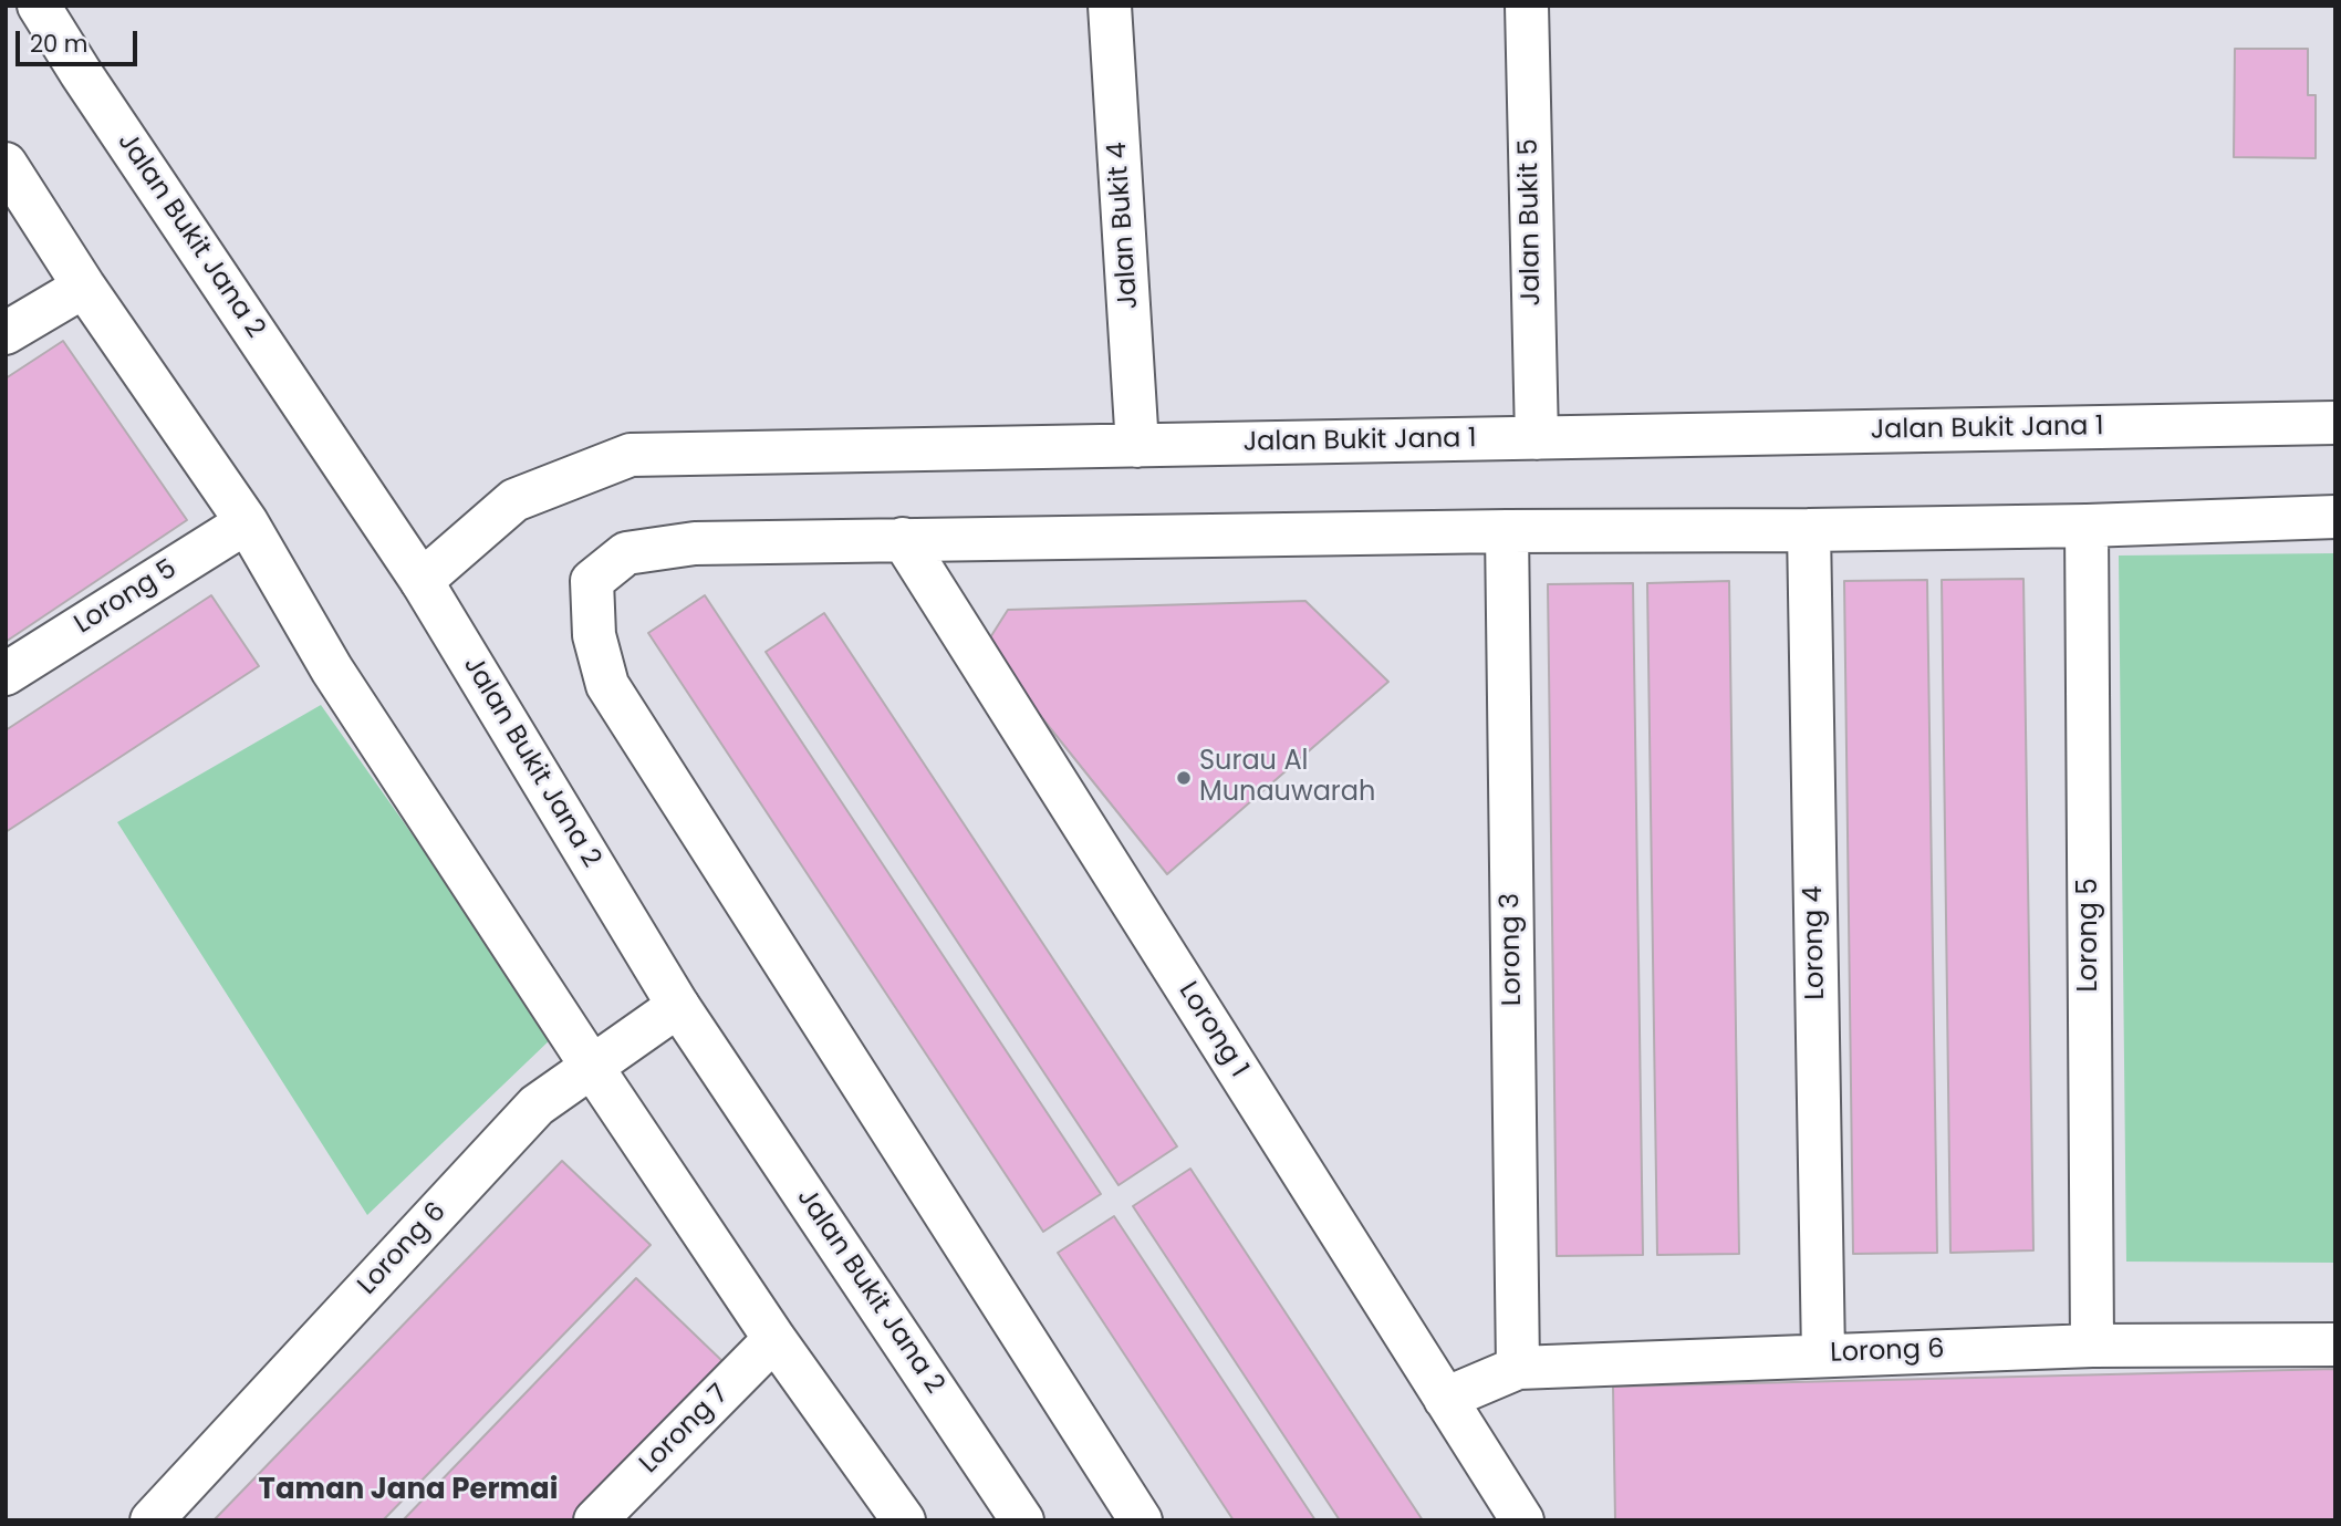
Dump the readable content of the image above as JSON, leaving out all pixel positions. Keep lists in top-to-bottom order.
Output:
{
  "streets": {
    "street": [
      "Jalan Bukit 5",
      "Jalan Bukit 4",
      "Jalan Bukit Jana 2",
      "Jalan Bukit Jana 1",
      "Lorong 5",
      "Lorong 4",
      "Lorong 3",
      "Lorong 1",
      "Lorong 6",
      "Lorong 7"
    ]
  },
  "crossings": [
    ["Jalan Bukit 5", "Jalan Bukit Jana 1"],
    ["Jalan Bukit 4", "Jalan Bukit Jana 1"],
    ["Jalan Bukit Jana 2", "Jalan Bukit Jana 1"],
    ["Jalan Bukit Jana 2", "Lorong 6"],
    ["Lorong 5", "Lorong 6"],
    ["Lorong 4", "Lorong 6"],
    ["Lorong 3", "Lorong 6"],
    ["Lorong 1", "Lorong 6"]
  ],
  "districts": ["Taman Jana Permai"],
  "places": ["Surau Al Munauwarah"],
  "scale_bar": "20 m"
}
